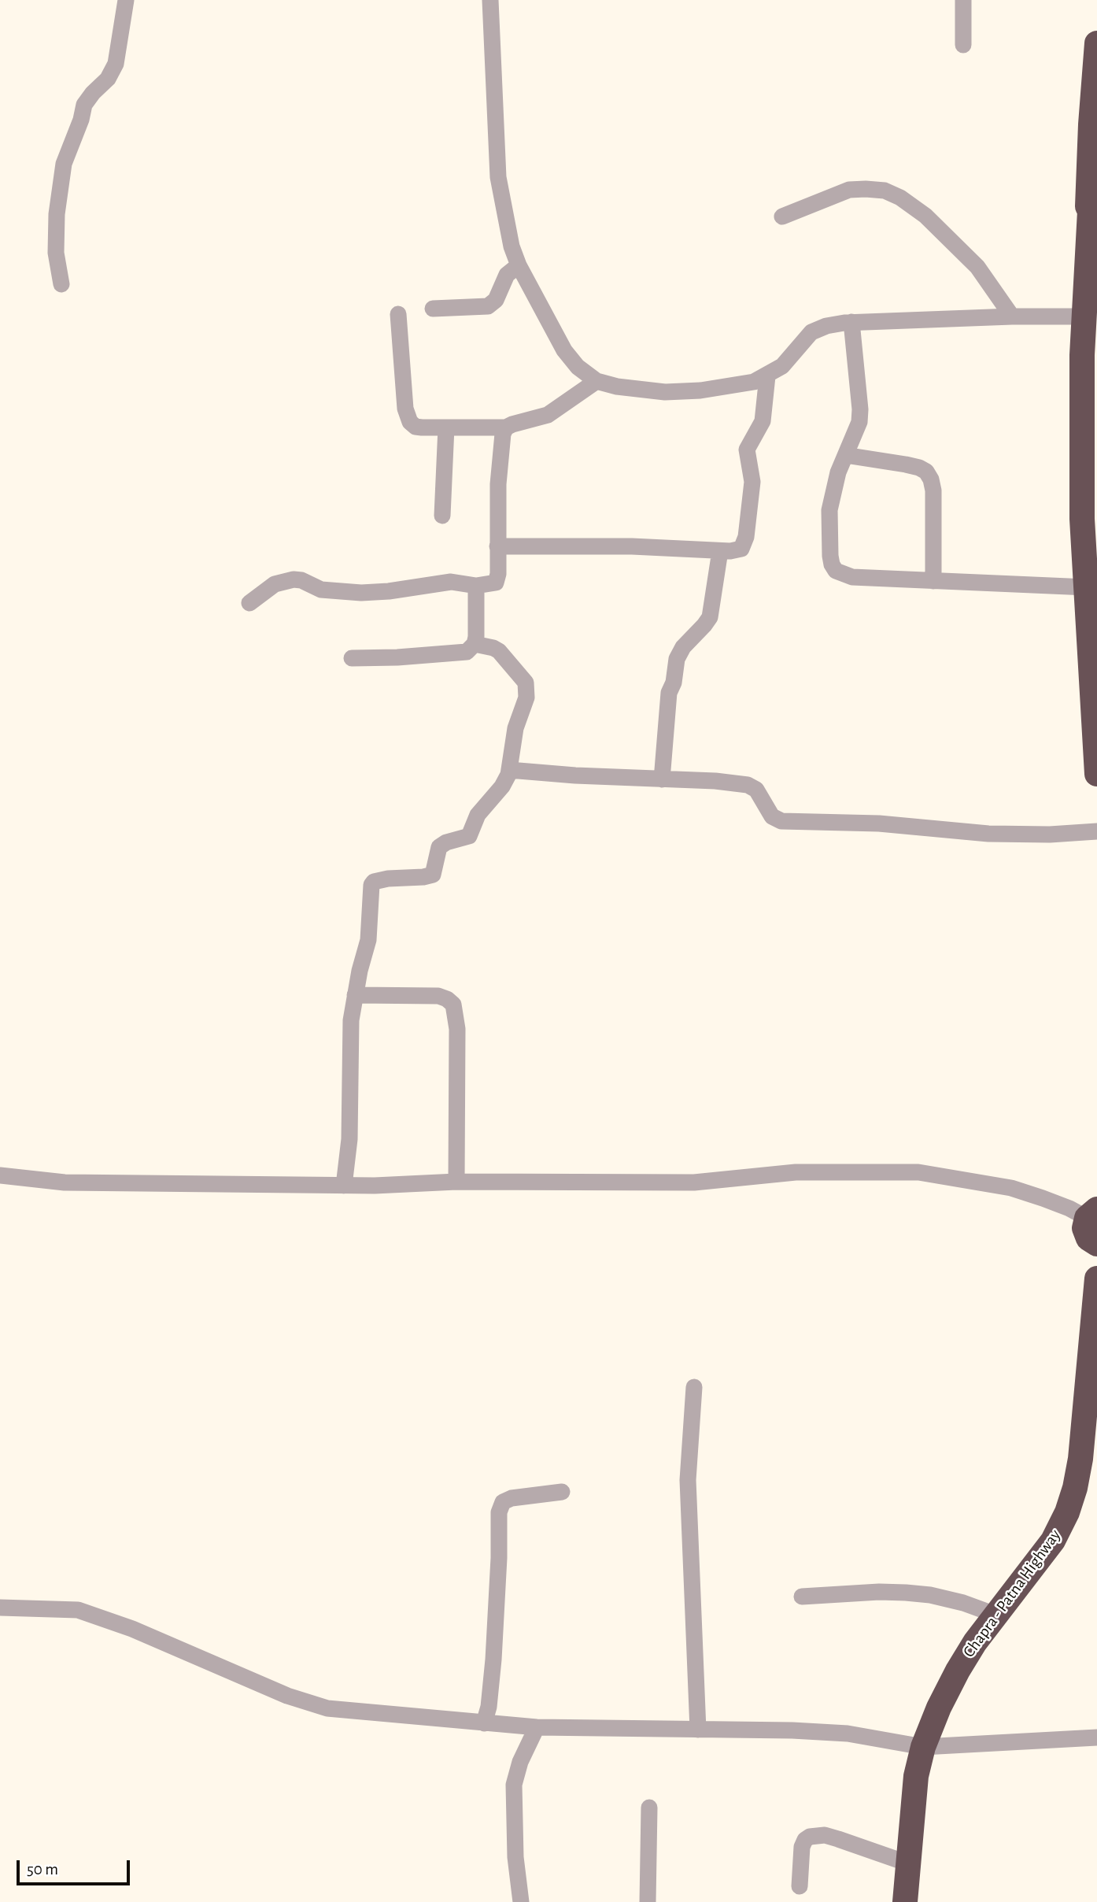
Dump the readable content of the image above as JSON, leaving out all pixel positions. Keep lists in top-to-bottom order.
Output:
{
  "streets": {
    "highway": ["Chapra - Patna Highway"]
  },
  "scale_bar": "50 m"
}
